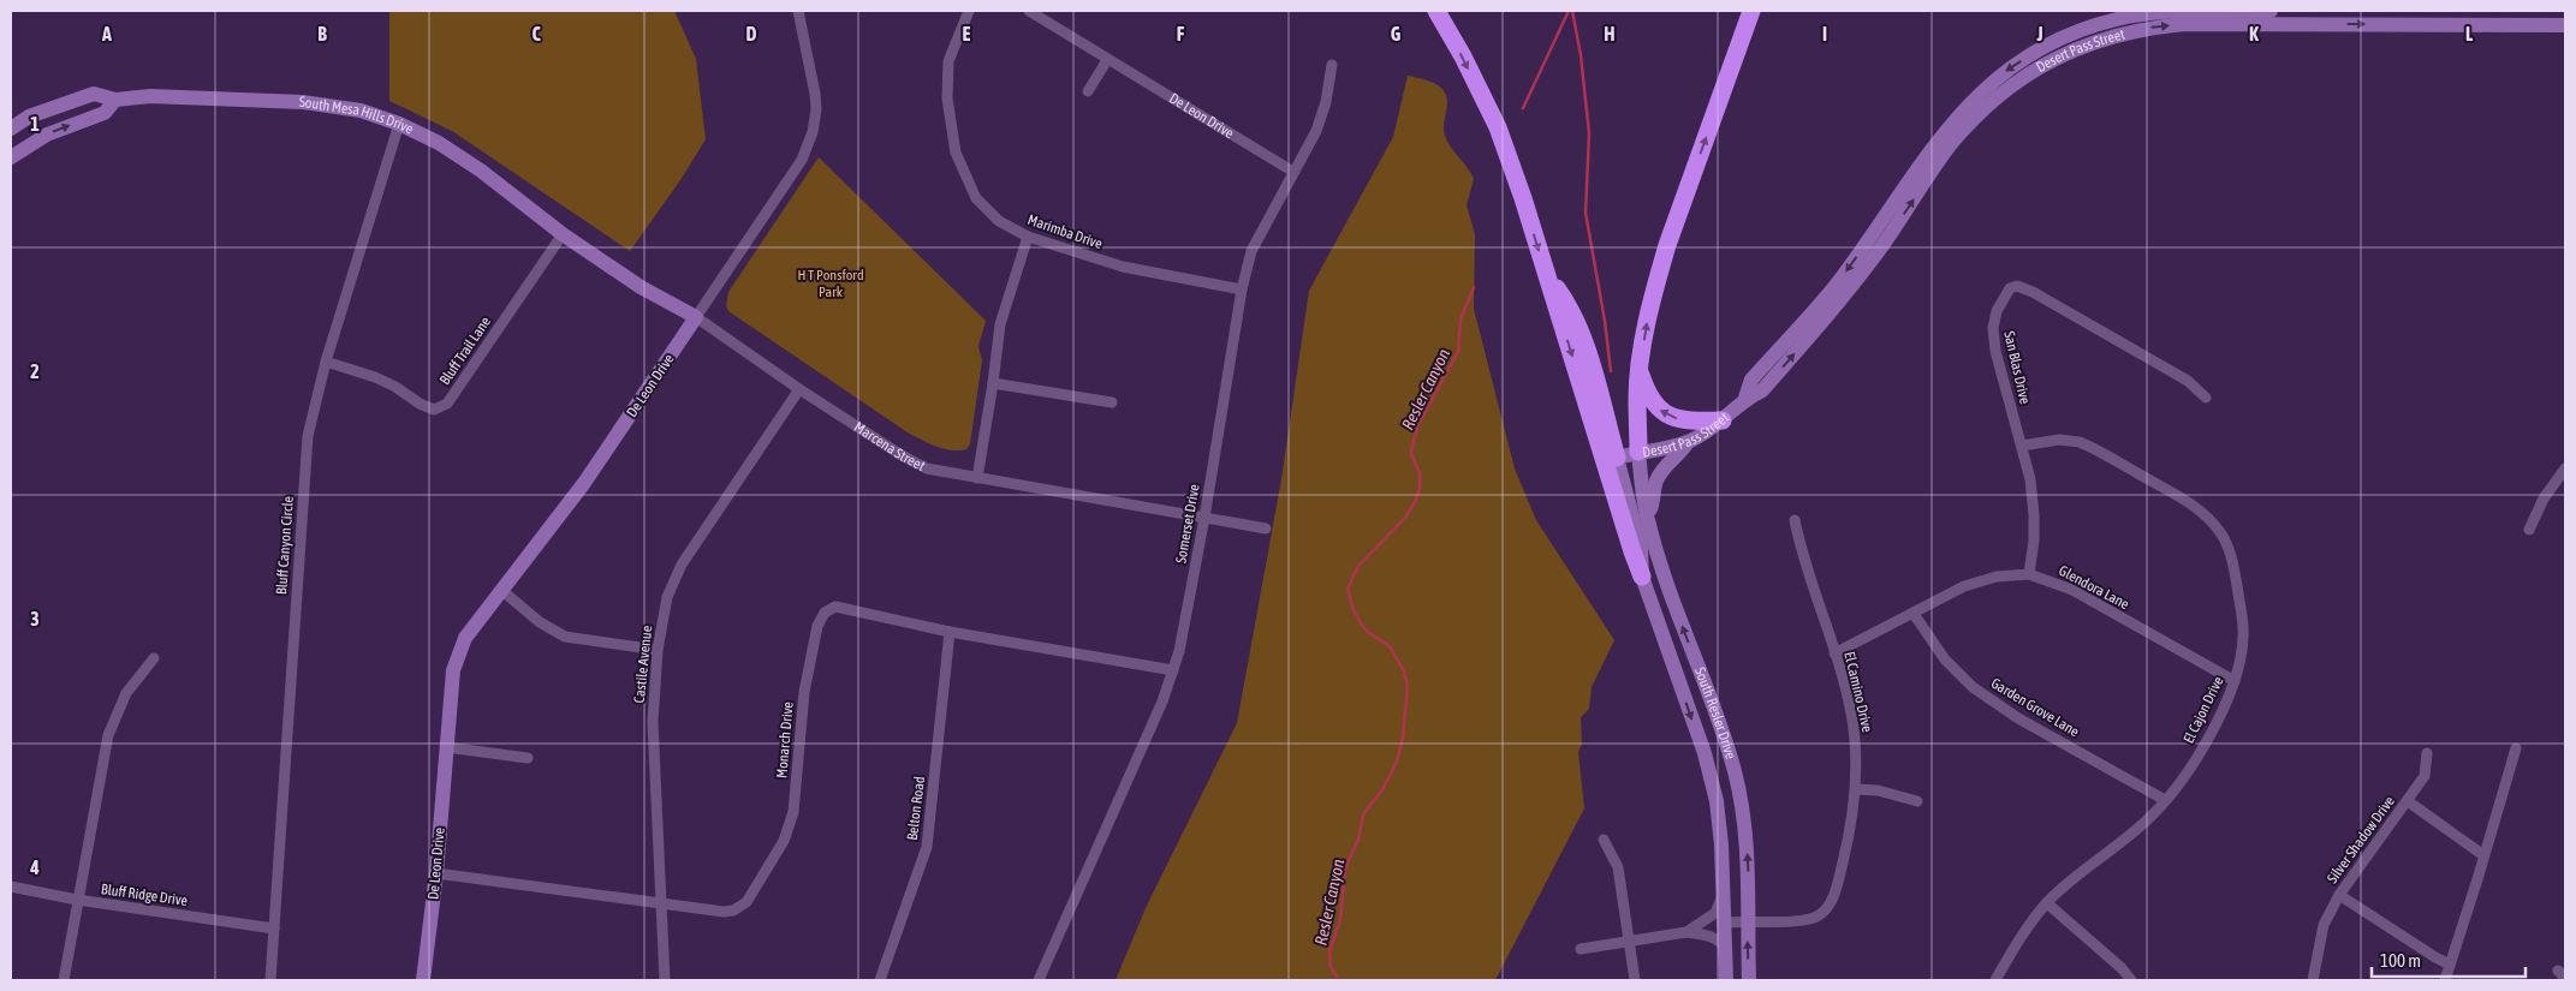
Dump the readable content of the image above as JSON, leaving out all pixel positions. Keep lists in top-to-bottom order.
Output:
{
  "streets": {
    "street": [
      "Desert Pass Street",
      "De Leon Drive",
      "South Mesa Hills Drive",
      "Marimba Drive",
      "Bluff Trail Lane",
      "San Blas Drive",
      "Marcena Street",
      "Somerset Drive",
      "Bluff Canyon Circle",
      "Glendora Lane",
      "Castile Avenue",
      "El Camino Drive",
      "Garden Grove Lane",
      "El Cajon Drive",
      "South Resler Drive",
      "Monarch Drive",
      "Belton Road",
      "Silver Shadow Drive",
      "Bluff Ridge Drive"
    ]
  },
  "crossings": [
    ["Desert Pass Street", "South Resler Drive"],
    ["De Leon Drive", "Marcena Street"],
    ["De Leon Drive", "Somerset Drive"],
    ["De Leon Drive", "Monarch Drive"],
    ["South Mesa Hills Drive", "Bluff Trail Lane"],
    ["South Mesa Hills Drive", "Marcena Street"],
    ["South Mesa Hills Drive", "Bluff Canyon Circle"],
    ["Marimba Drive", "Somerset Drive"],
    ["Bluff Trail Lane", "Marcena Street"],
    ["Bluff Trail Lane", "Bluff Canyon Circle"],
    ["San Blas Drive", "Glendora Lane"],
    ["San Blas Drive", "El Cajon Drive"],
    ["Marcena Street", "Somerset Drive"],
    ["Marcena Street", "Castile Avenue"],
    ["Somerset Drive", "Monarch Drive"],
    ["Bluff Canyon Circle", "Bluff Ridge Drive"],
    ["Glendora Lane", "El Camino Drive"],
    ["Glendora Lane", "Garden Grove Lane"],
    ["Glendora Lane", "El Cajon Drive"],
    ["Castile Avenue", "Monarch Drive"],
    ["El Camino Drive", "South Resler Drive"],
    ["Garden Grove Lane", "El Cajon Drive"],
    ["Monarch Drive", "Belton Road"]
  ],
  "water": ["Resler Canyon"],
  "parks": ["H T Ponsford Park"],
  "scale_bar": "100 m",
  "grid": {
    "columns": [
      "A",
      "B",
      "C",
      "D",
      "E",
      "F",
      "G",
      "H",
      "I",
      "J",
      "K",
      "L"
    ],
    "rows": [
      "1",
      "2",
      "3",
      "4"
    ]
  }
}
